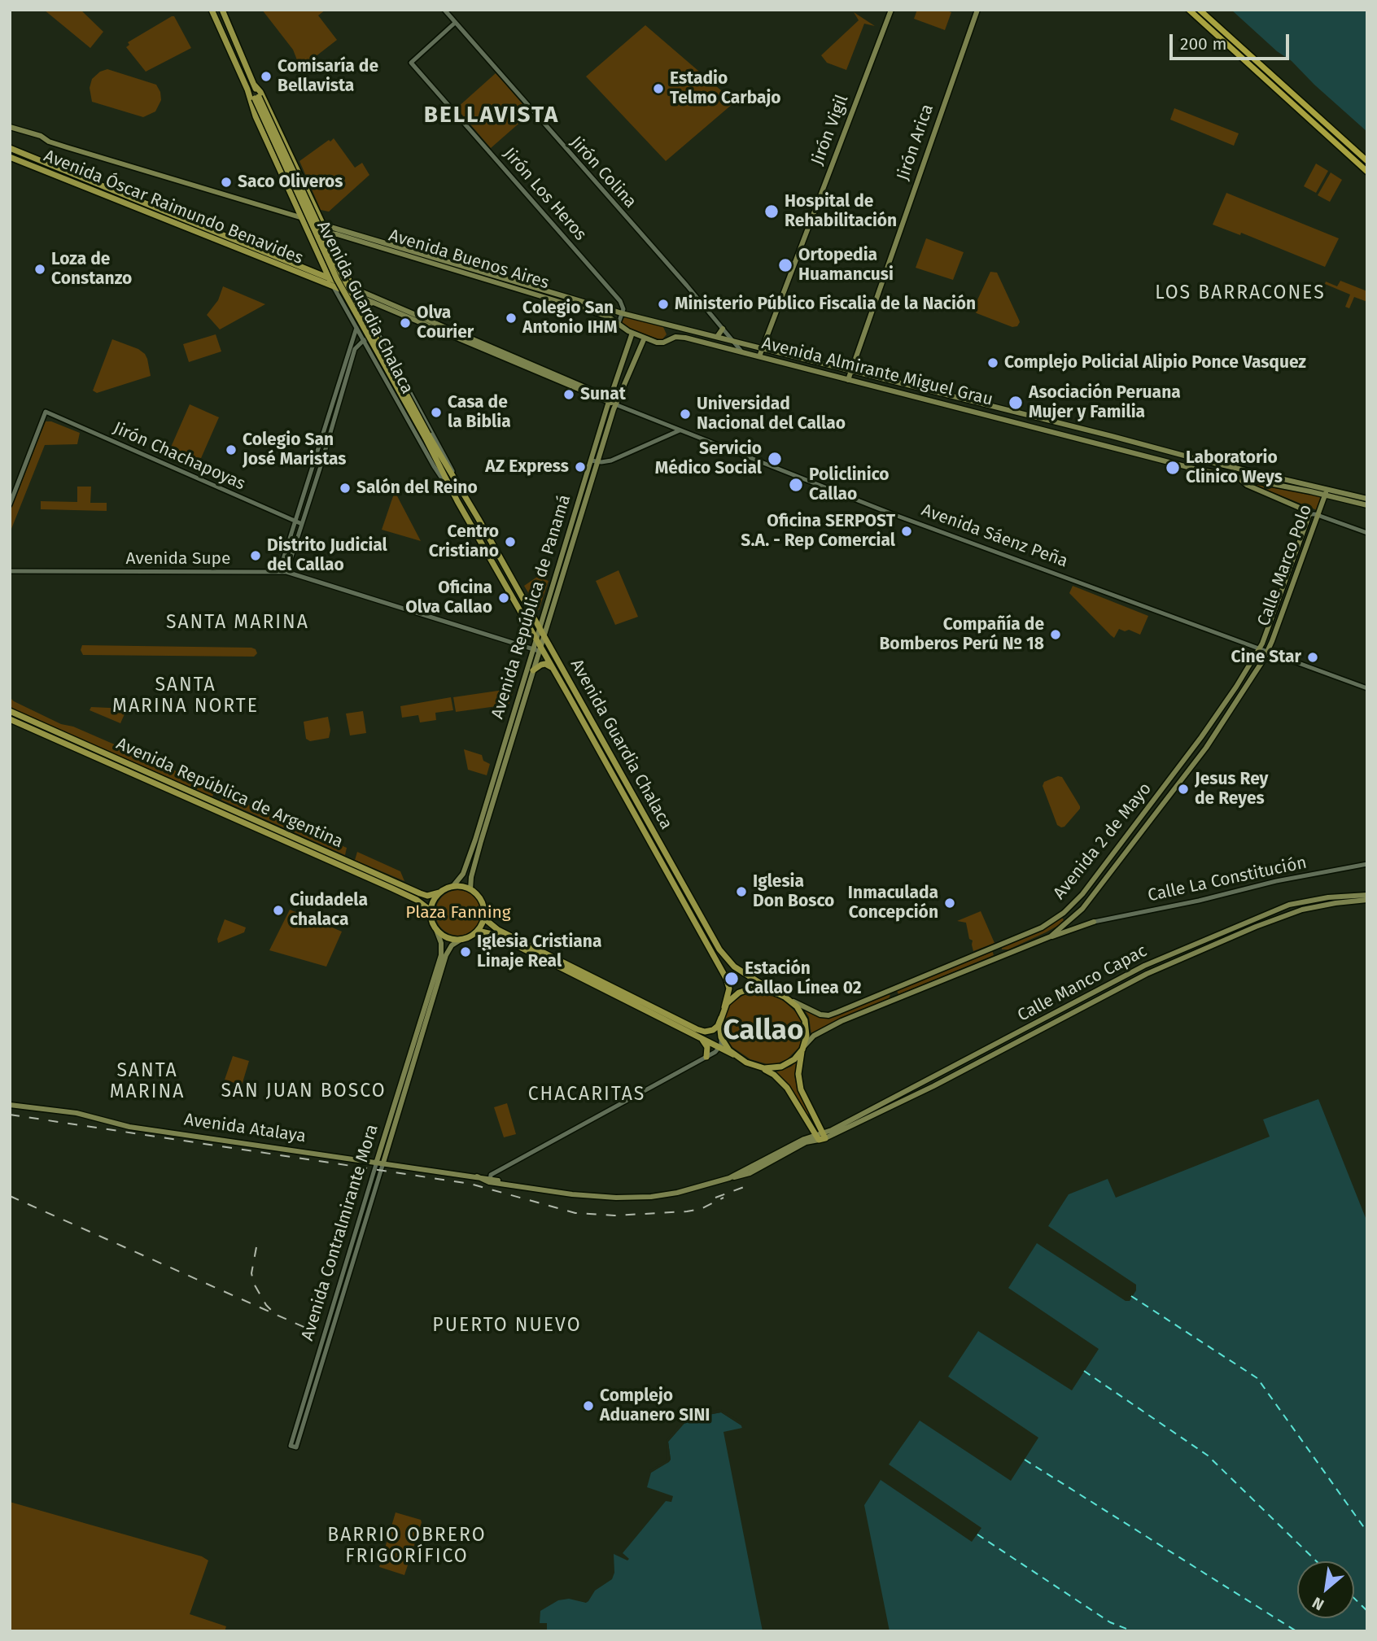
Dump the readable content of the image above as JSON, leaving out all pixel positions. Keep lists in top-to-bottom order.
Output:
{
  "streets": {
    "main road": [
      "Jirón Vigil",
      "Jirón Arica",
      "Avenida Óscar Raimundo Benavides",
      "Avenida Buenos Aires",
      "Avenida Guardia Chalaca",
      "Avenida Almirante Miguel Grau",
      "Calle Marco Polo",
      "Avenida República de Panamá",
      "Avenida República de Argentina",
      "Avenida 2 de Mayo",
      "Calle Manco Capac",
      "Avenida Atalaya",
      "Avenida Contralmirante Mora"
    ],
    "street": [
      "Jirón Colina",
      "Jirón Los Heros",
      "Jirón Chachapoyas",
      "Avenida Sáenz Peña",
      "Avenida Supe",
      "Calle La Constitución"
    ]
  },
  "crossings": [
    ["Jirón Vigil", "Avenida Almirante Miguel Grau"],
    ["Jirón Arica", "Avenida Almirante Miguel Grau"],
    ["Jirón Colina", "Jirón Los Heros"],
    ["Jirón Colina", "Avenida Almirante Miguel Grau"],
    ["Jirón Los Heros", "Avenida Buenos Aires"],
    ["Jirón Los Heros", "Avenida Almirante Miguel Grau"],
    ["Avenida Óscar Raimundo Benavides", "Avenida Guardia Chalaca"],
    ["Avenida Buenos Aires", "Avenida Guardia Chalaca"],
    ["Avenida Buenos Aires", "Avenida Almirante Miguel Grau"],
    ["Avenida Guardia Chalaca", "Avenida Supe"],
    ["Avenida Guardia Chalaca", "Avenida República de Panamá"],
    ["Avenida Guardia Chalaca", "Avenida 2 de Mayo"],
    ["Avenida Almirante Miguel Grau", "Calle Marco Polo"],
    ["Avenida Almirante Miguel Grau", "Avenida República de Panamá"],
    ["Avenida Sáenz Peña", "Calle Marco Polo"],
    ["Avenida Sáenz Peña", "Avenida República de Panamá"],
    ["Avenida Sáenz Peña", "Avenida 2 de Mayo"],
    ["Avenida Supe", "Avenida República de Panamá"],
    ["Calle Marco Polo", "Avenida 2 de Mayo"],
    ["Avenida República de Panamá", "Avenida República de Argentina"],
    ["Avenida República de Panamá", "Avenida Contralmirante Mora"],
    ["Avenida República de Argentina", "Avenida Contralmirante Mora"],
    ["Calle Manco Capac", "Avenida Atalaya"],
    ["Avenida Atalaya", "Avenida Contralmirante Mora"]
  ],
  "districts": [
    "BELLAVISTA",
    "LOS BARRACONES",
    "SANTA MARINA",
    "SANTA MARINA NORTE",
    "Callao",
    "SANTA MARINA",
    "SAN JUAN BOSCO",
    "CHACARITAS",
    "PUERTO NUEVO",
    "BARRIO OBRERO FRIGORÍFICO"
  ],
  "parks": ["Plaza Fanning"],
  "places": [
    "Comisaría de Bellavista",
    "Estadio Telmo Carbajo",
    "Saco Oliveros",
    "Hospital de Rehabilitación",
    "Ortopedia Huamancusi",
    "Loza de Constanzo",
    "Ministerio Público Fiscalia de la Nación",
    "Colegio San Antonio IHM",
    "Olva Courier",
    "Complejo Policial Alipio Ponce Vasquez",
    "Sunat",
    "Asociación Peruana Mujer y Familia",
    "Casa de la Biblia",
    "Universidad Nacional del Callao",
    "Colegio San José Maristas",
    "Servicio Médico Social",
    "AZ Express",
    "Laboratorio Clinico Weys",
    "Policlinico Callao",
    "Salón del Reino",
    "Oficina SERPOST S.A. - Rep Comercial",
    "Centro Cristiano",
    "Distrito Judicial del Callao",
    "Oficina Olva Callao",
    "Compañía de Bomberos Perú Nº 18",
    "Cine Star",
    "Jesus Rey de Reyes",
    "Iglesia Don Bosco",
    "Inmaculada Concepción",
    "Ciudadela chalaca",
    "Iglesia Cristiana Linaje Real",
    "Estación Callao Línea 02",
    "Complejo Aduanero SINI"
  ],
  "scale_bar": "200 m",
  "north": "bottom left"
}
